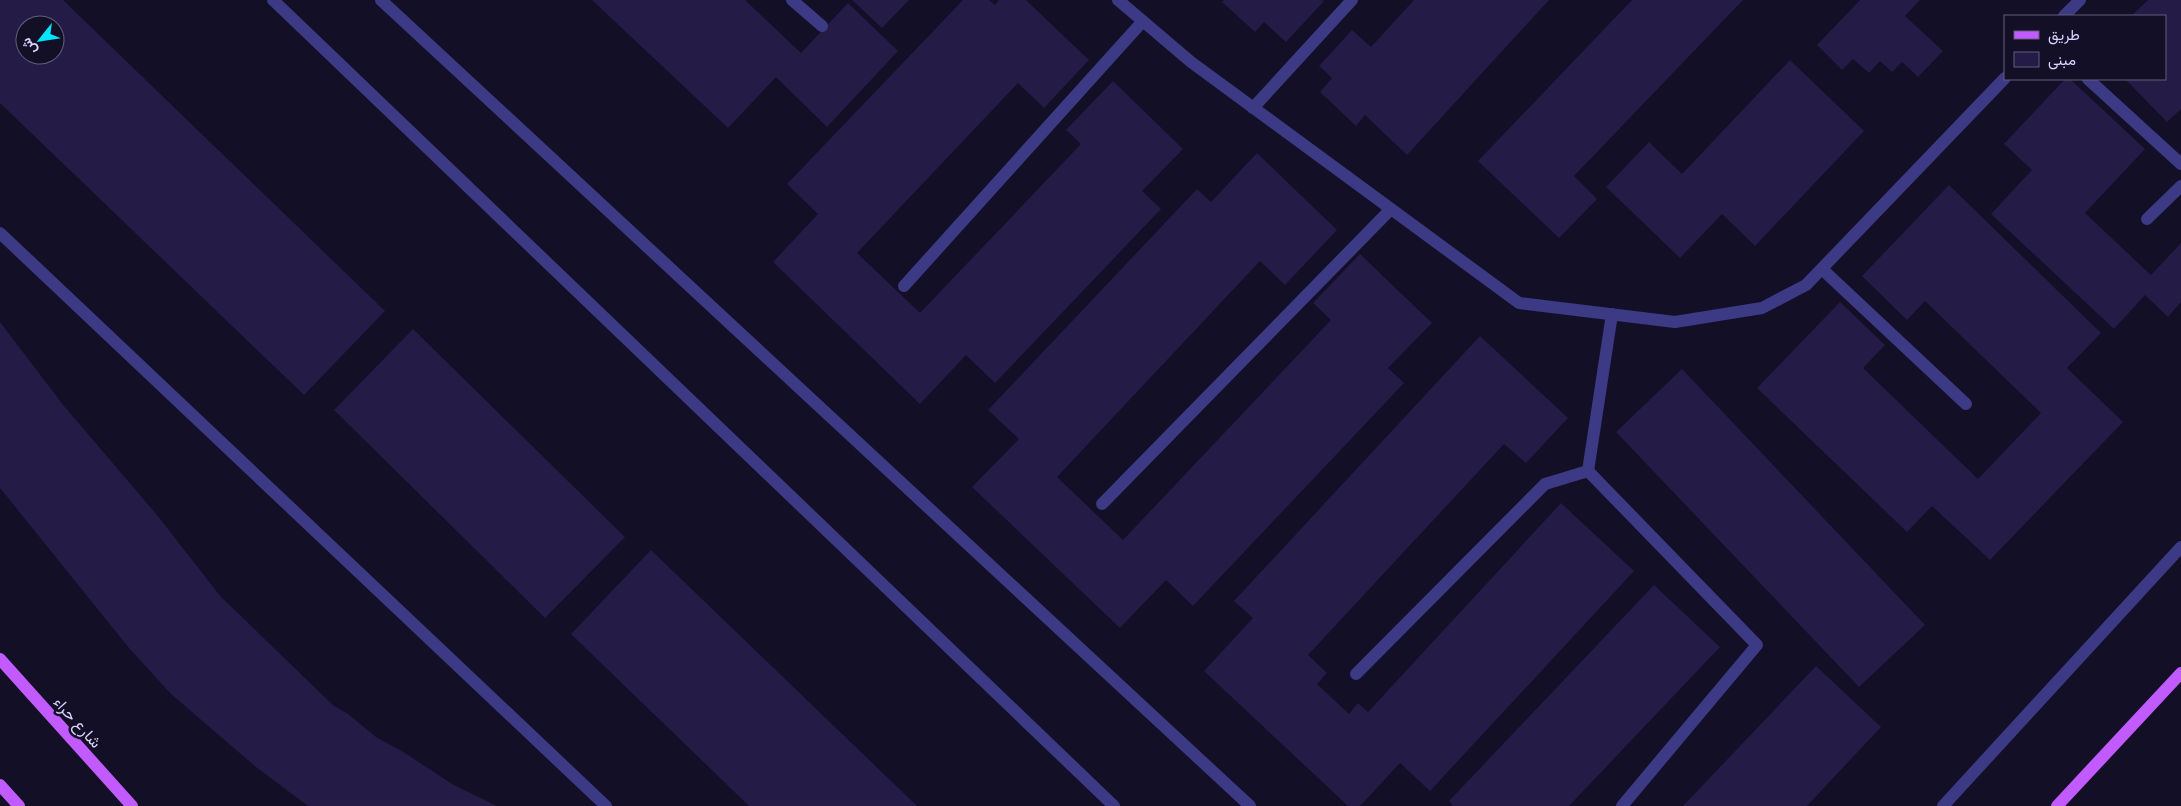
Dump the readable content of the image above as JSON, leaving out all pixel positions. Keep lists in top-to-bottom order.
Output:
{
  "streets": {
    "main road": ["شارع حراء"]
  },
  "legend": ["طريق", "مبنى"],
  "north": "bottom left"
}
